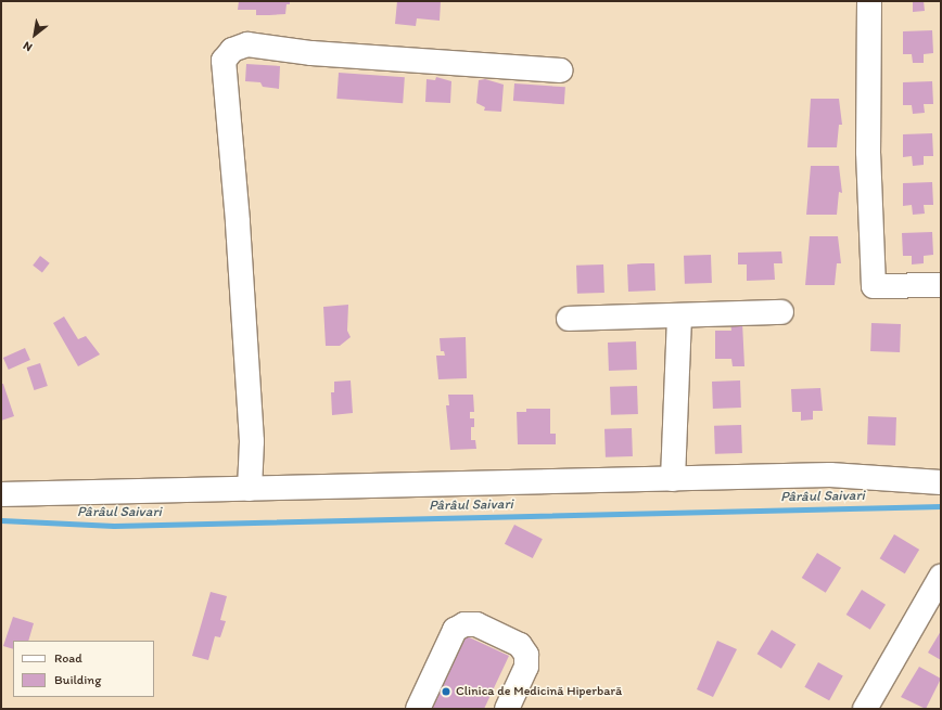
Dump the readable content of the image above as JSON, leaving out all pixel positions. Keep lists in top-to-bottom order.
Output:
{
  "water": ["Pârâul Saivari"],
  "places": ["Clinica de Medicină Hiperbară"],
  "legend": ["Road", "Building"],
  "north": "bottom left"
}
